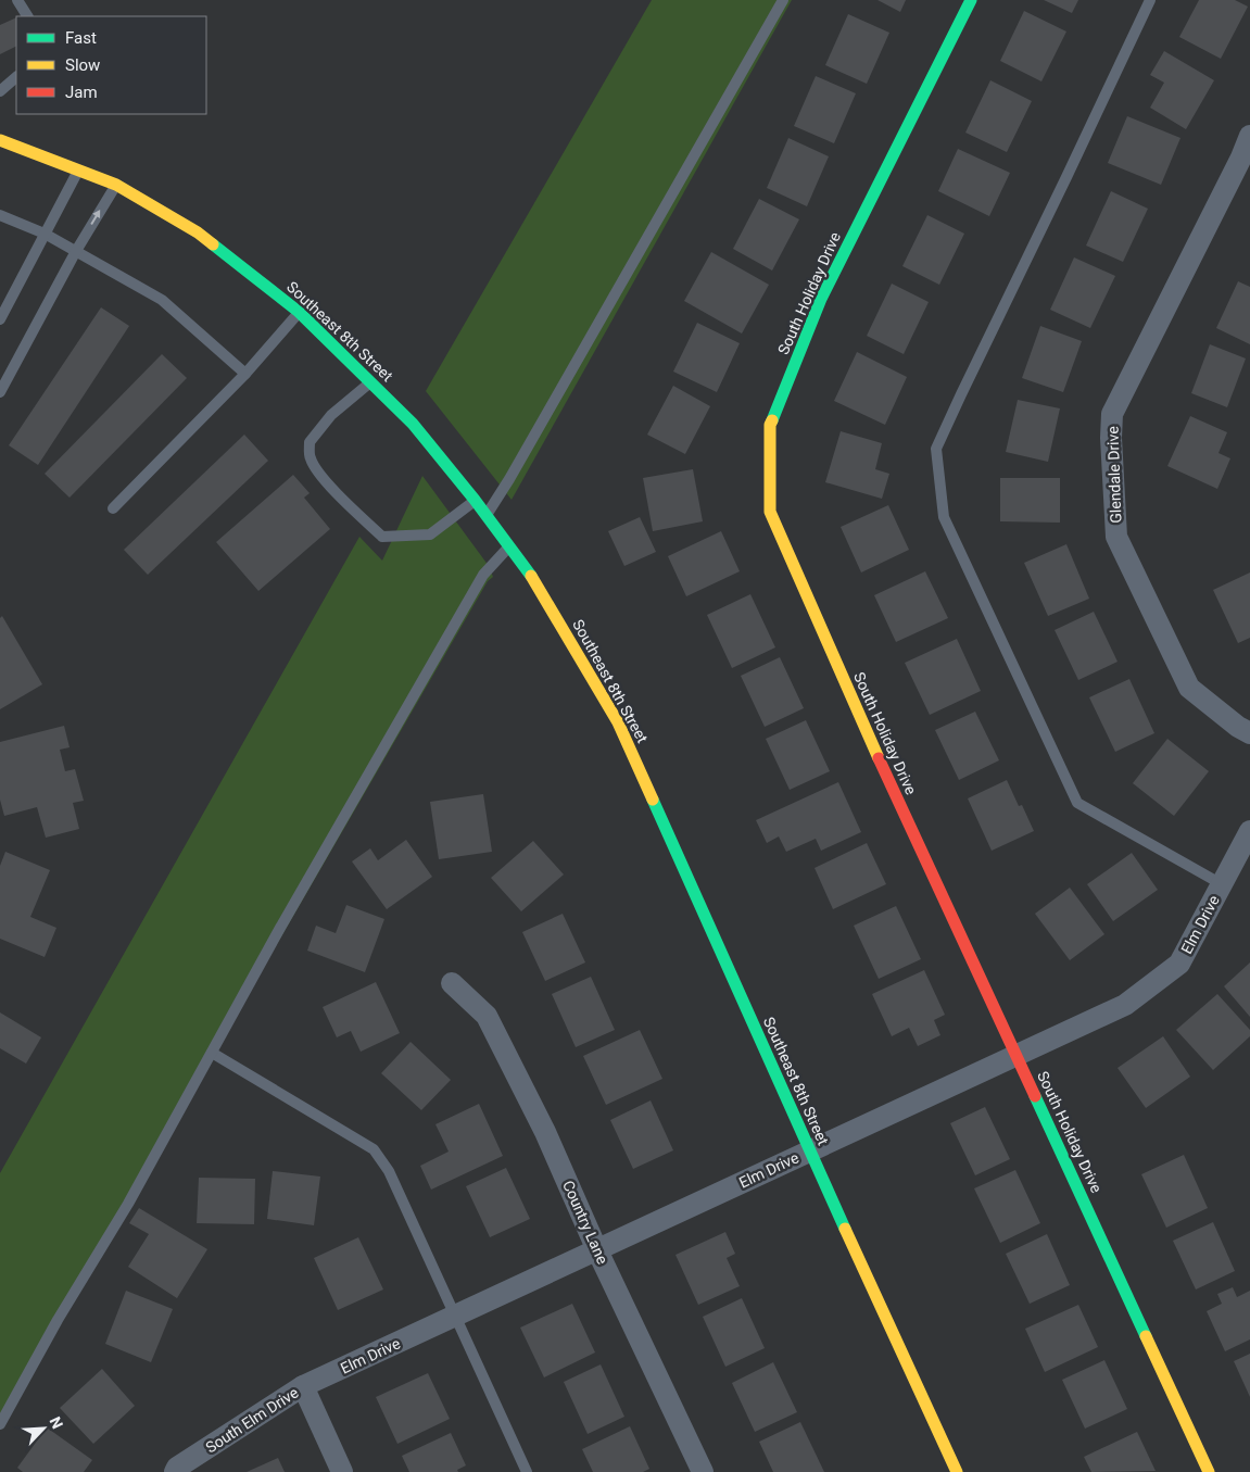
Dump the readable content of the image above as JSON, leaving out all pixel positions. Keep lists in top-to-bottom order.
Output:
{
  "streets": {
    "street": [
      "South Holiday Drive",
      "Southeast 8th Street",
      "Glendale Drive",
      "Elm Drive",
      "Country Lane",
      "South Elm Drive"
    ]
  },
  "crossings": [
    ["South Holiday Drive", "Elm Drive"],
    ["Southeast 8th Street", "Elm Drive"],
    ["Elm Drive", "Country Lane"],
    ["Elm Drive", "South Elm Drive"]
  ],
  "legend": ["Fast", "Slow", "Jam"],
  "north": "top right"
}
